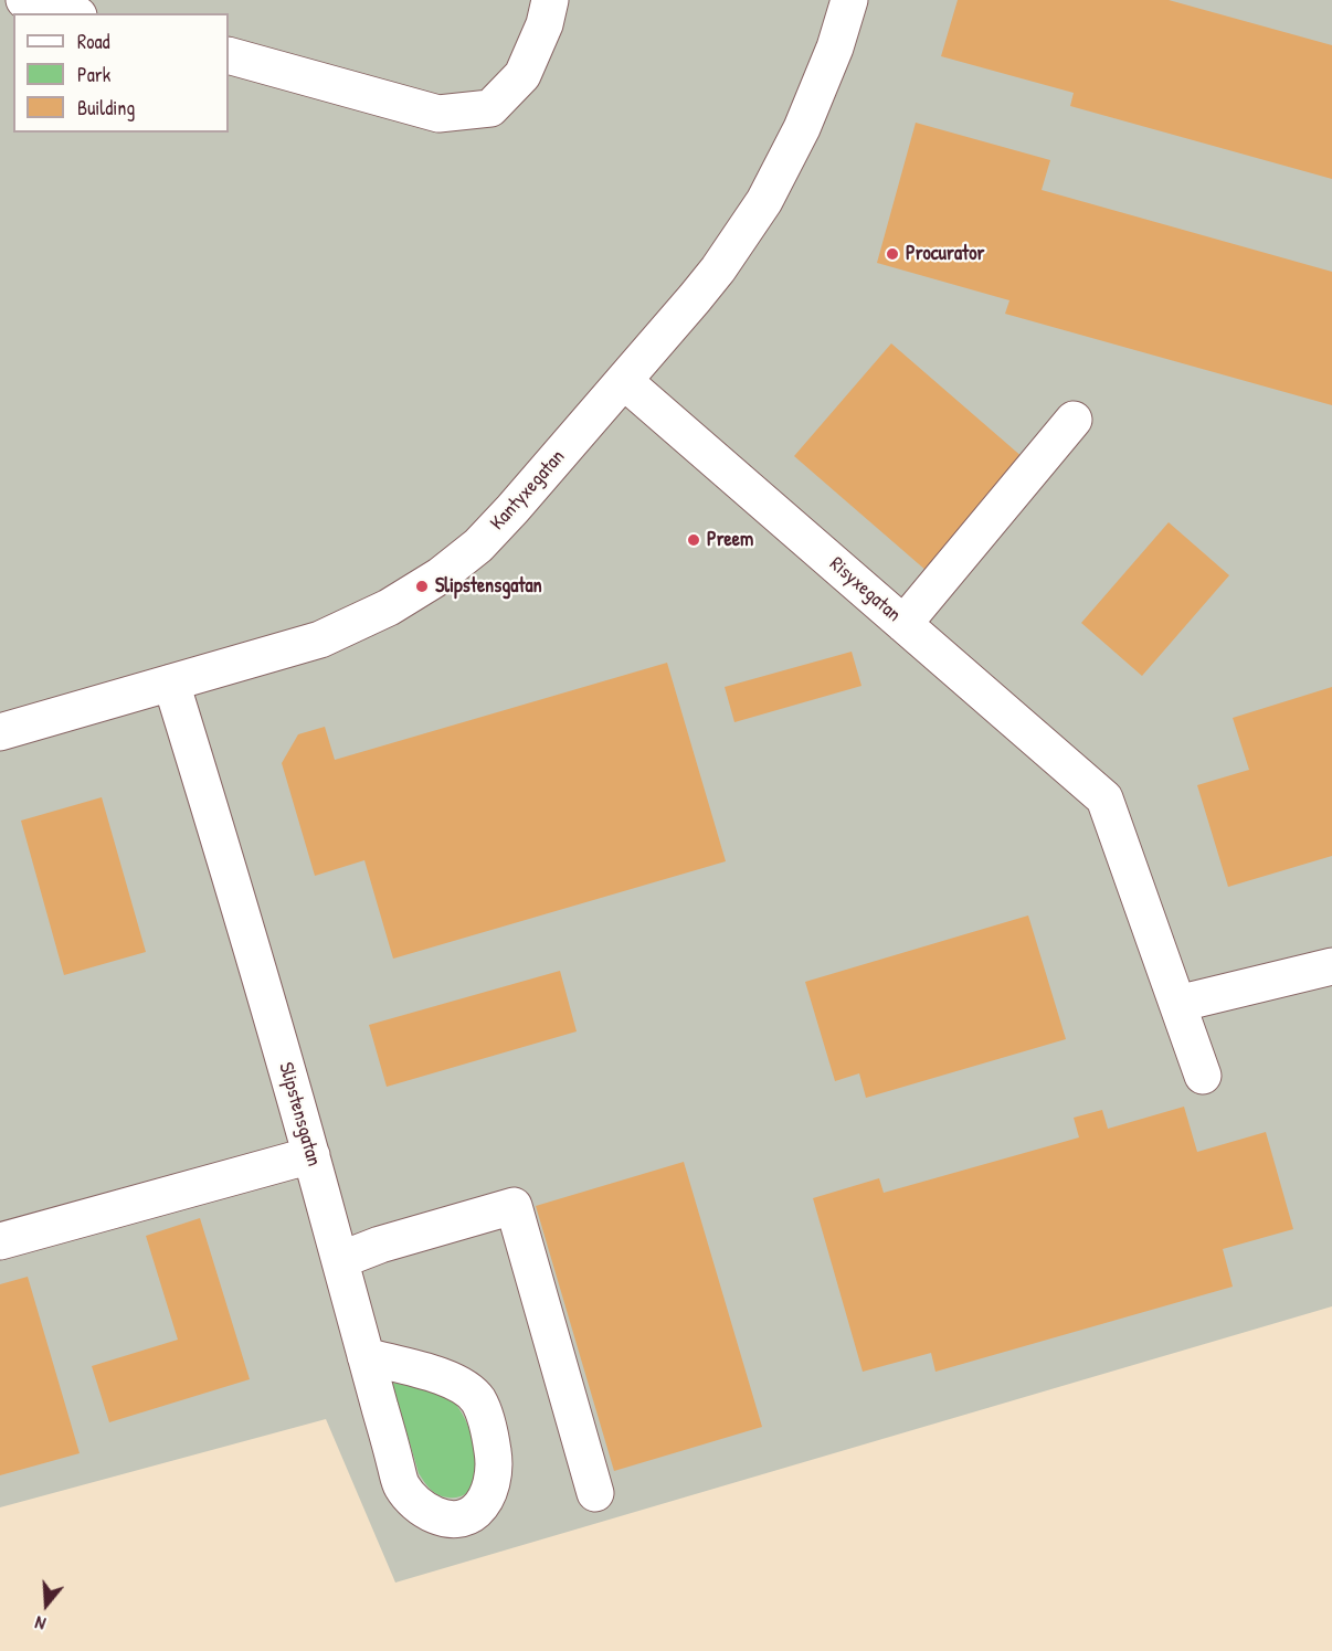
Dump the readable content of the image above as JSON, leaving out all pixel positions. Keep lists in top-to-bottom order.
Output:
{
  "streets": {
    "street": ["Kantyxegatan", "Risyxegatan", "Slipstensgatan"]
  },
  "crossings": [
    ["Kantyxegatan", "Risyxegatan"],
    ["Kantyxegatan", "Slipstensgatan"]
  ],
  "places": ["Procurator", "Preem", "Slipstensgatan"],
  "legend": ["Road", "Park", "Building"],
  "north": "bottom"
}
